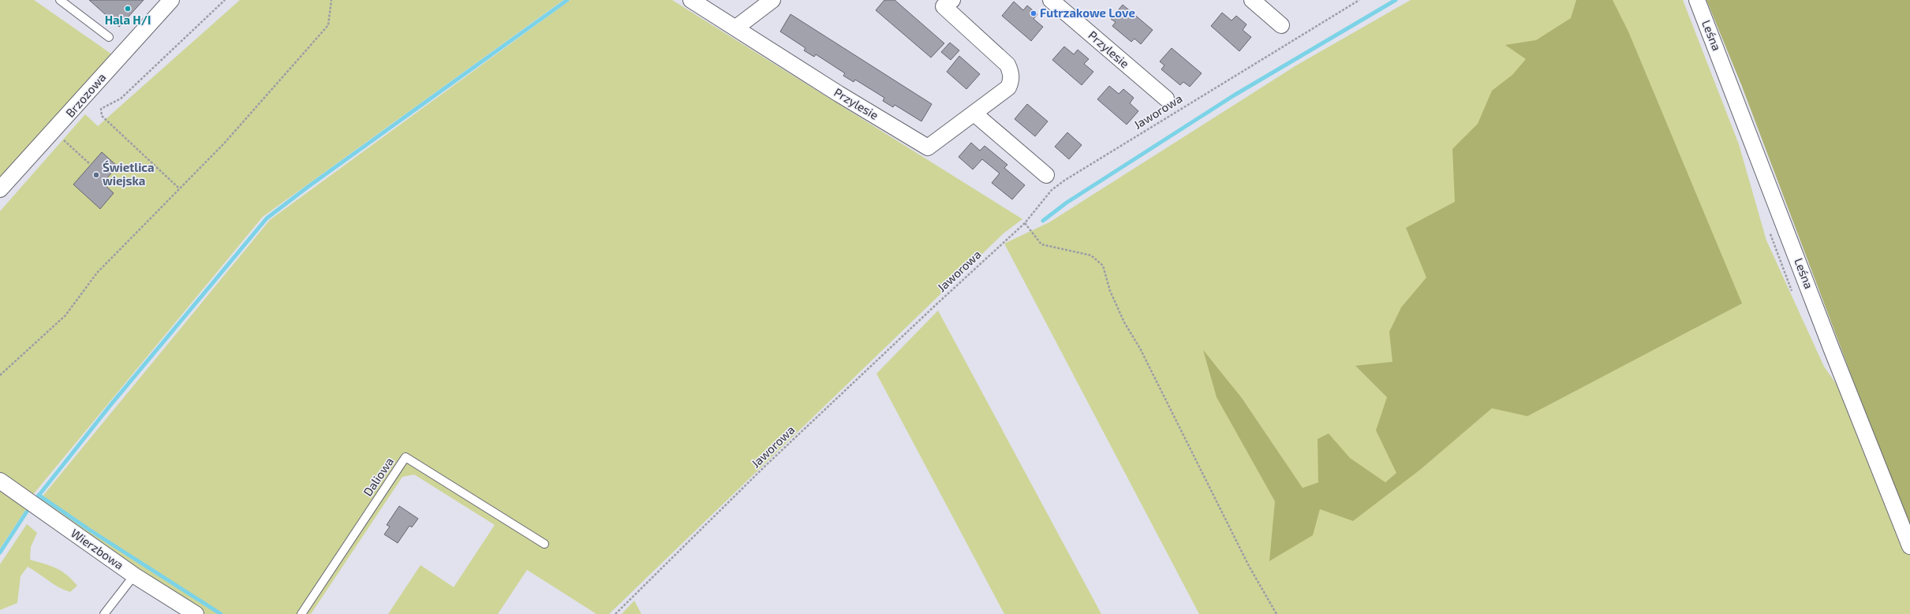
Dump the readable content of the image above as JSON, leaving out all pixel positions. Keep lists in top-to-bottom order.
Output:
{
  "streets": {
    "street": [
      "Leśna",
      "Przylesie",
      "Brzozowa",
      "Wierzbowa"
    ],
    "lane": ["Daliowa"],
    "path": ["Jaworowa"]
  },
  "places": ["Hala H/I", "Futrzakowe Love", "Świetlica wiejska"]
}
